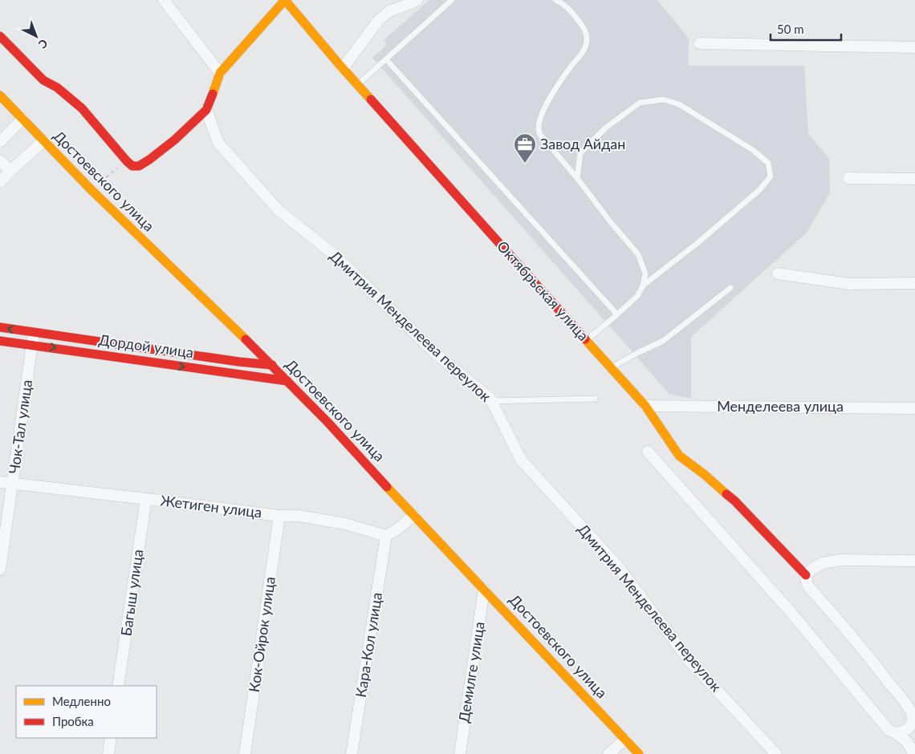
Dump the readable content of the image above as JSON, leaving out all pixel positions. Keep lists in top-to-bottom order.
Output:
{
  "streets": {
    "street": [
      "Достоевского улица",
      "Октябрьская улица",
      "Дмитрия Менделеева переулок",
      "Дордой улица",
      "Менделеева улица",
      "Чок-Тал улица",
      "Жетиген улица",
      "Багыш улица",
      "Кок-Ойрок улица",
      "Кара-Кол улица",
      "Демилге улица"
    ]
  },
  "crossings": [
    ["Достоевского улица", "Дордой улица"],
    ["Достоевского улица", "Демилге улица"],
    ["Октябрьская улица", "Менделеева улица"],
    ["Дордой улица", "Чок-Тал улица"],
    ["Чок-Тал улица", "Жетиген улица"],
    ["Жетиген улица", "Багыш улица"],
    ["Жетиген улица", "Кок-Ойрок улица"],
    ["Жетиген улица", "Кара-Кол улица"]
  ],
  "places": {
    "office": ["Завод Айдан"]
  },
  "legend": ["Медленно", "Пробка"],
  "scale_bar": "50 m",
  "north": "bottom right"
}
